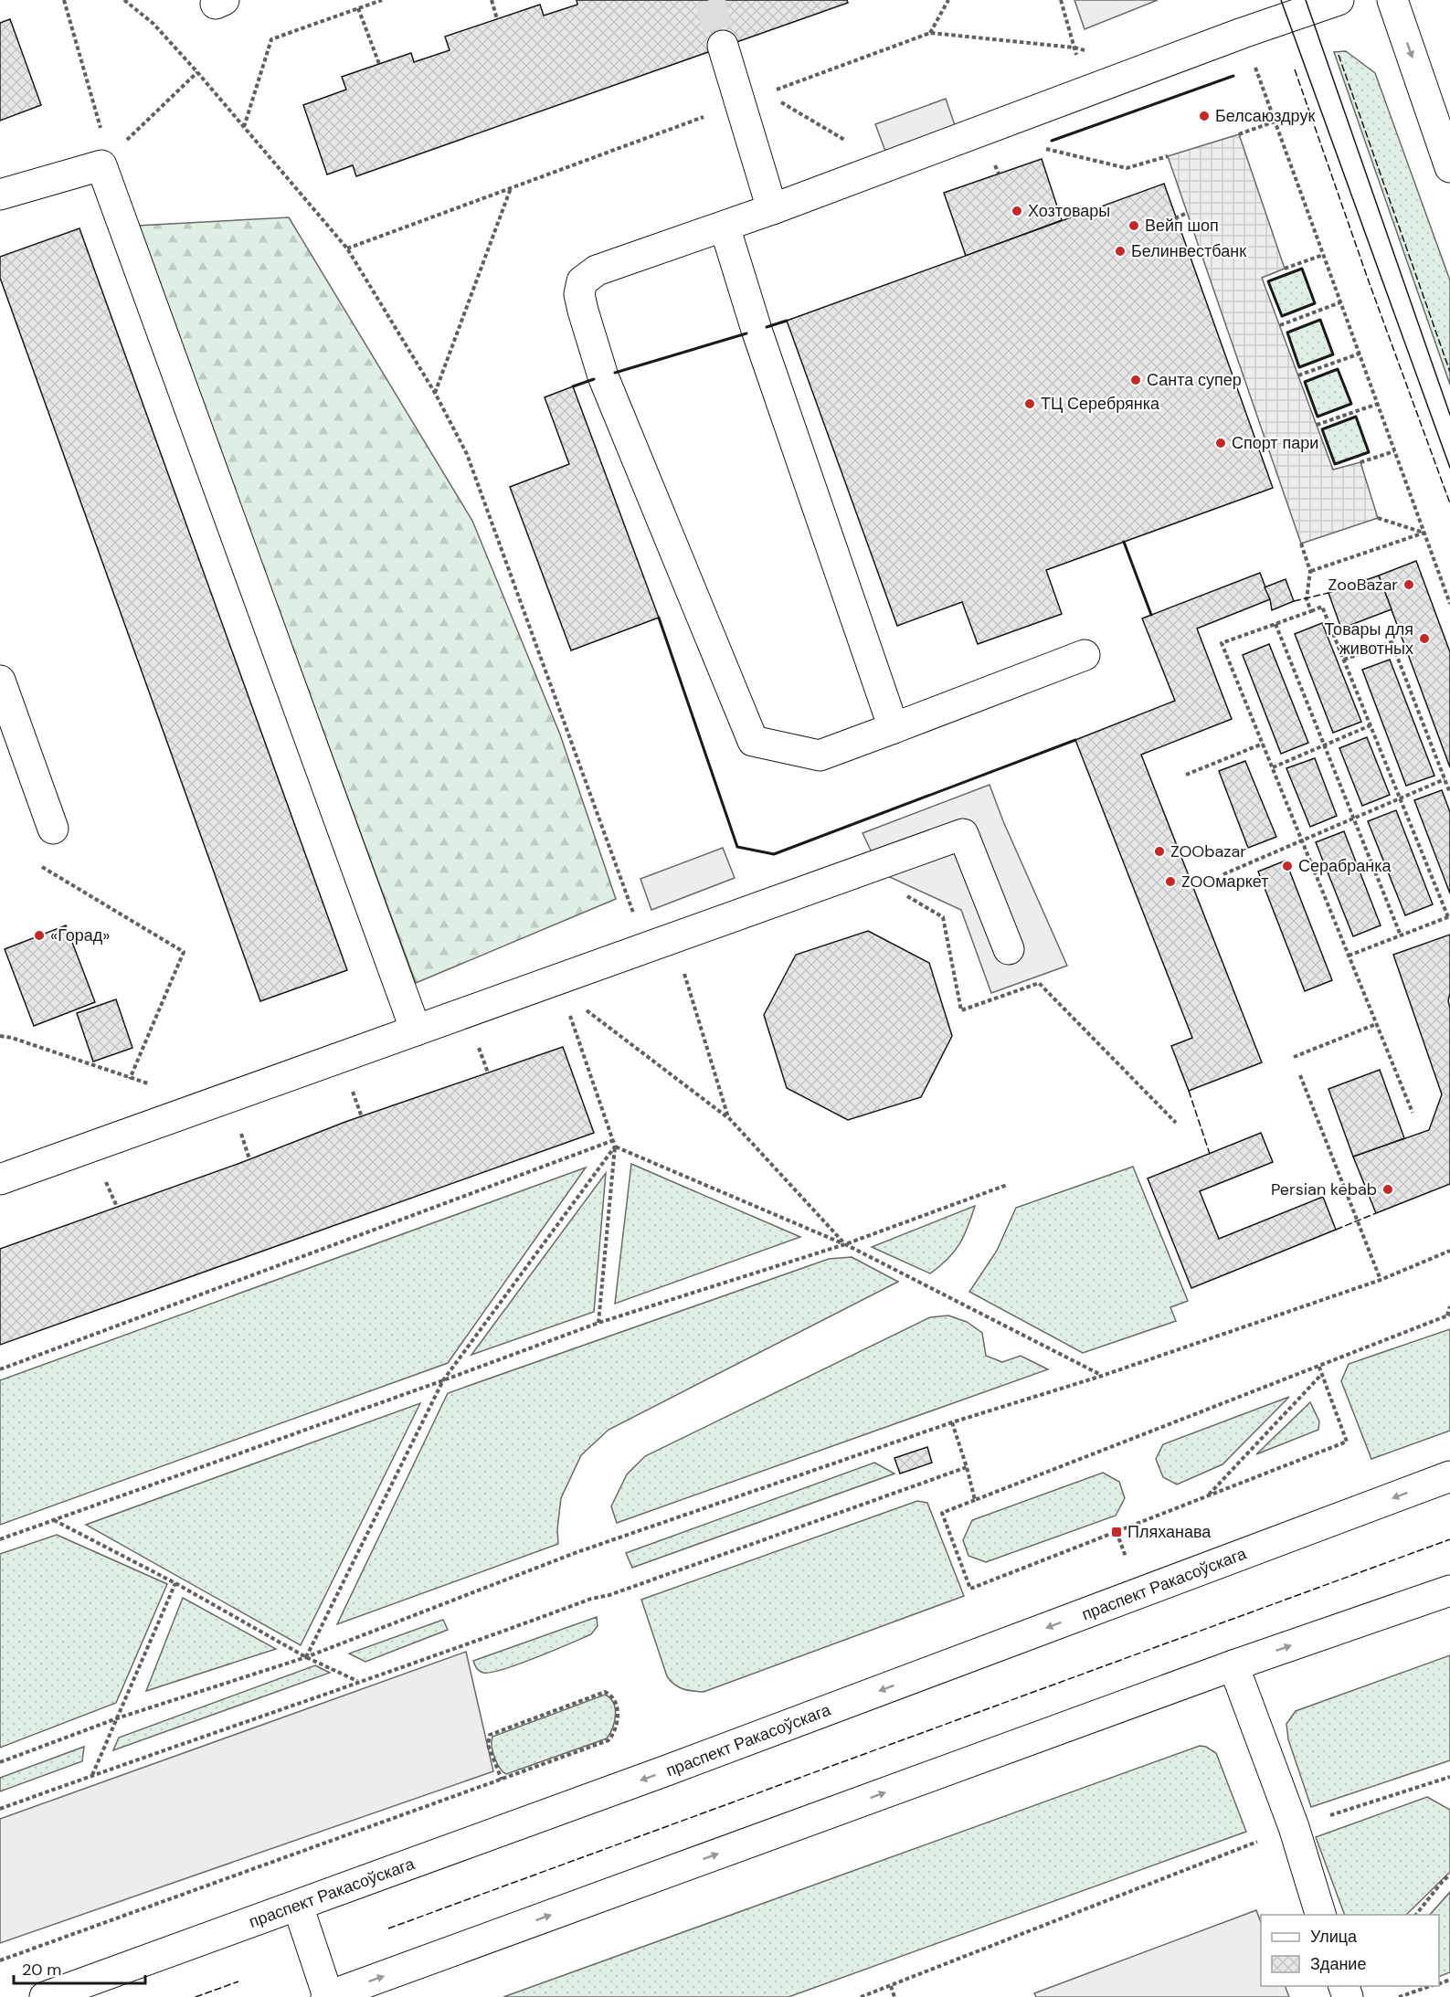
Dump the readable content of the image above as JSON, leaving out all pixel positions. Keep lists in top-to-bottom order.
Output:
{
  "streets": {
    "main road": ["праспект Ракасоўскага"]
  },
  "places": {
    "other": [
      "Белсаюздрук",
      "Хозтовары",
      "Вейп шоп",
      "Белинвестбанк",
      "Санта супер",
      "ТЦ Серебрянка",
      "Спорт пари",
      "ZooBazar",
      "Товары для животных",
      "ZOObazar",
      "Серабранка",
      "ZOOмаркет",
      "«Горад»",
      "Persian kebab"
    ],
    "transit": ["Пляханава"]
  },
  "legend": ["Улица", "Здание"],
  "scale_bar": "20 m"
}
